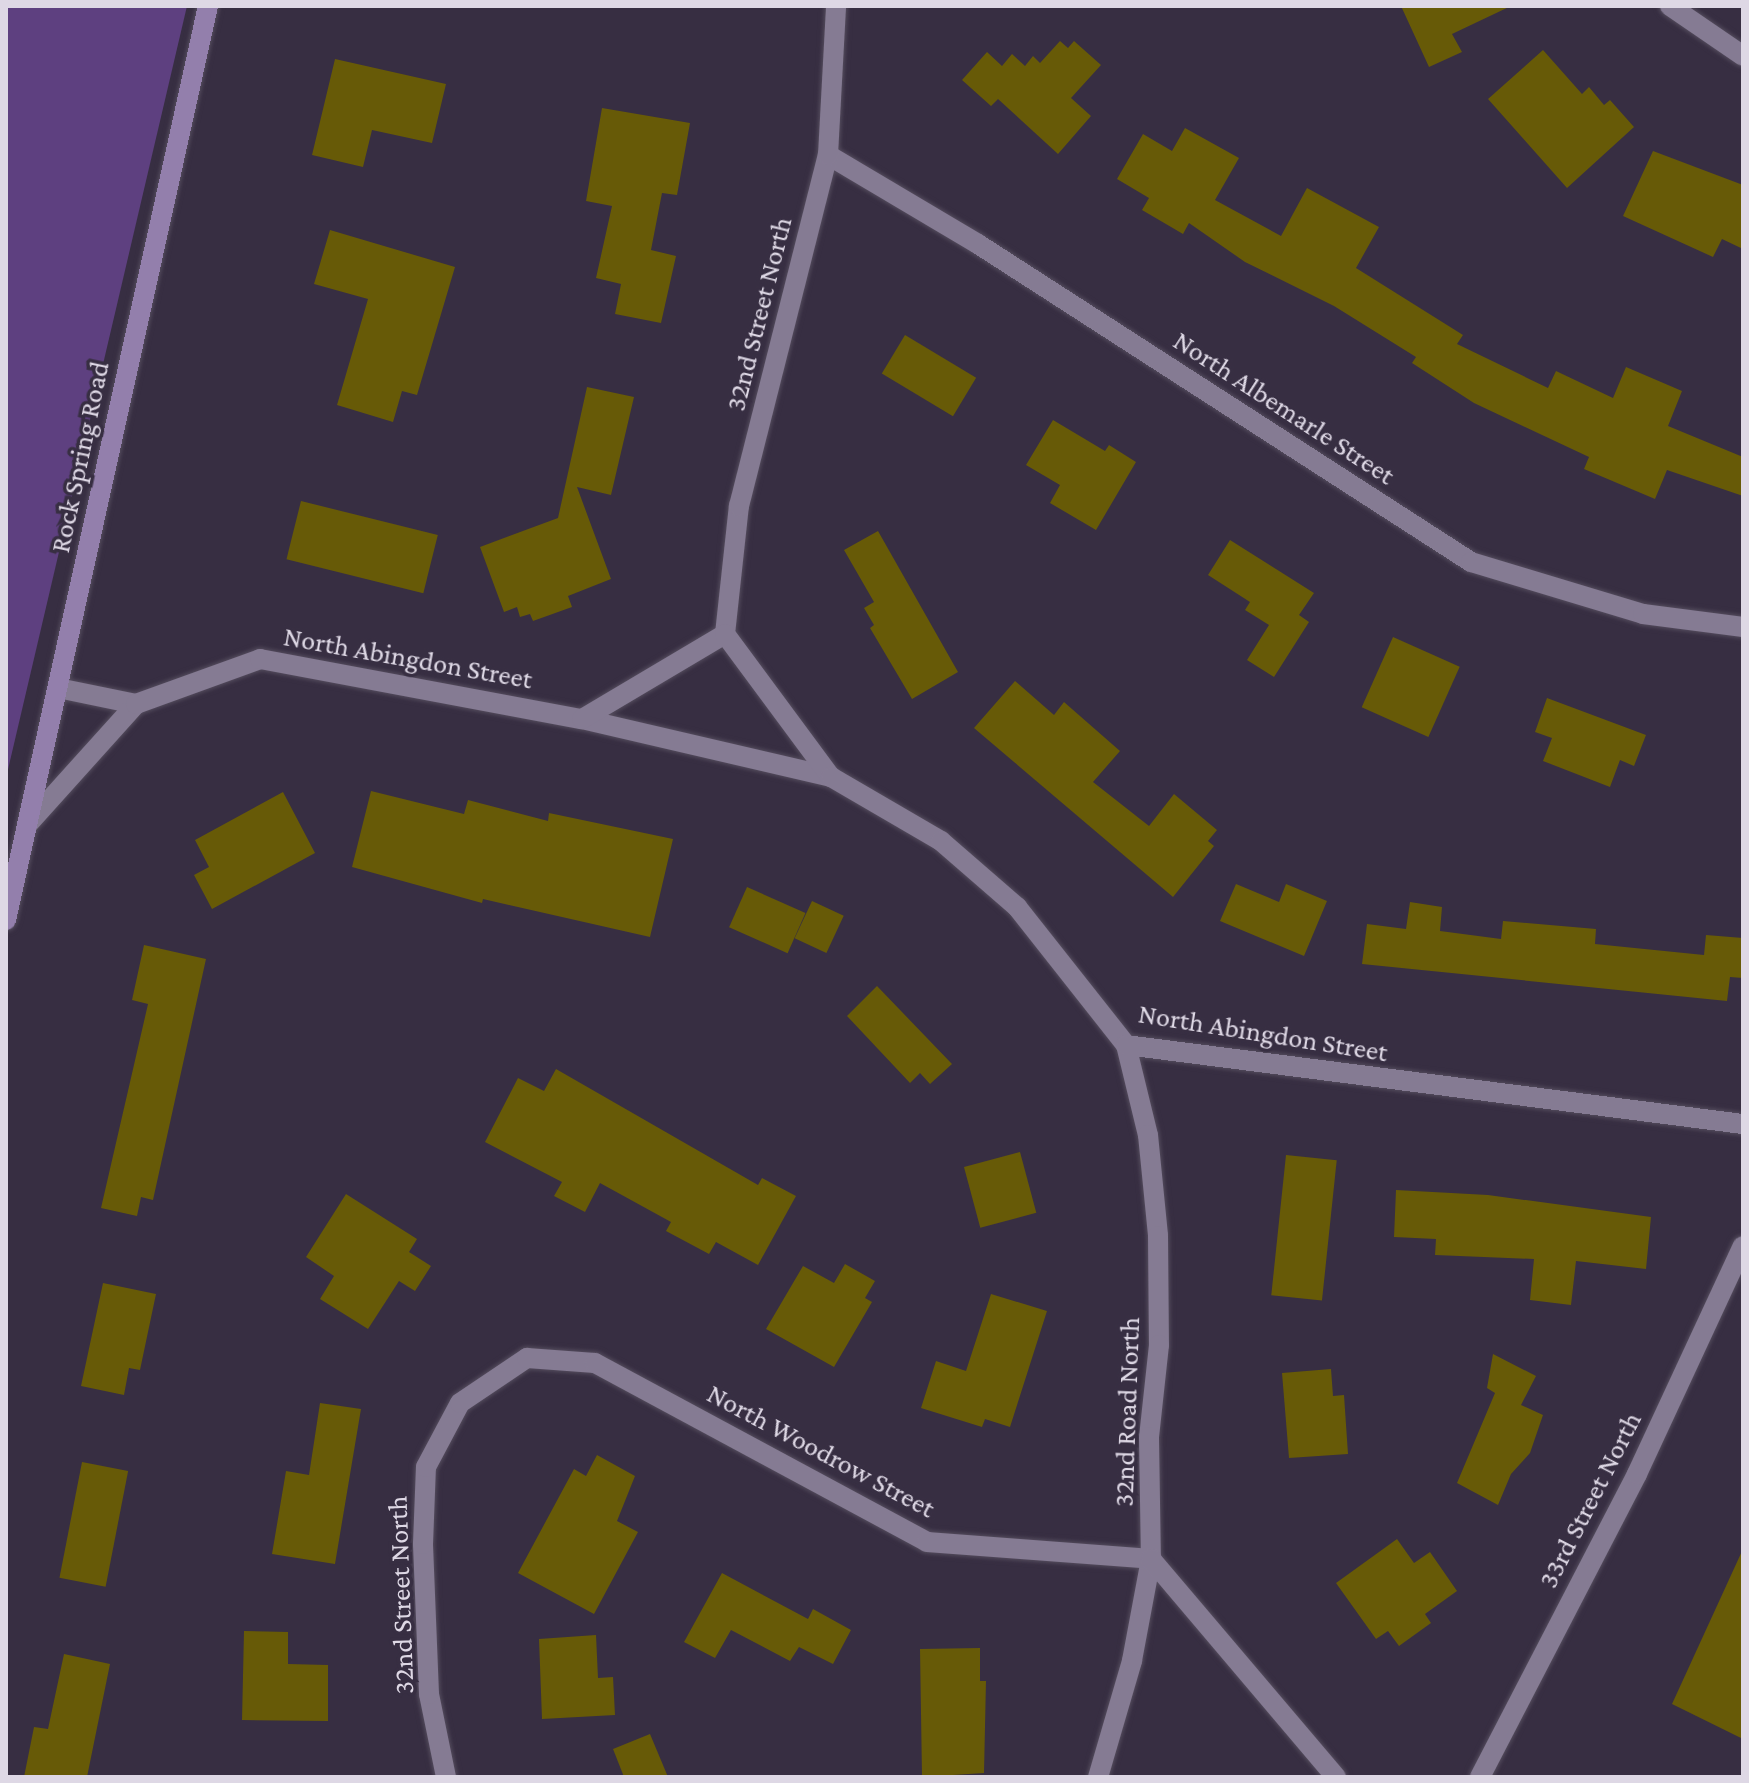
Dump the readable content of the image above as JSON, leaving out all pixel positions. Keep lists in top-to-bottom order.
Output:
{
  "streets": {
    "street": [
      "32nd Street North",
      "North Albemarle Street",
      "Rock Spring Road",
      "North Abingdon Street",
      "32nd Road North",
      "North Woodrow Street",
      "33rd Street North"
    ]
  },
  "crossings": [
    ["32nd Street North", "North Albemarle Street"],
    ["32nd Street North", "North Abingdon Street"],
    ["32nd Street North", "North Woodrow Street"],
    ["Rock Spring Road", "North Abingdon Street"],
    ["North Abingdon Street", "32nd Road North"],
    ["32nd Road North", "North Woodrow Street"]
  ]
}
